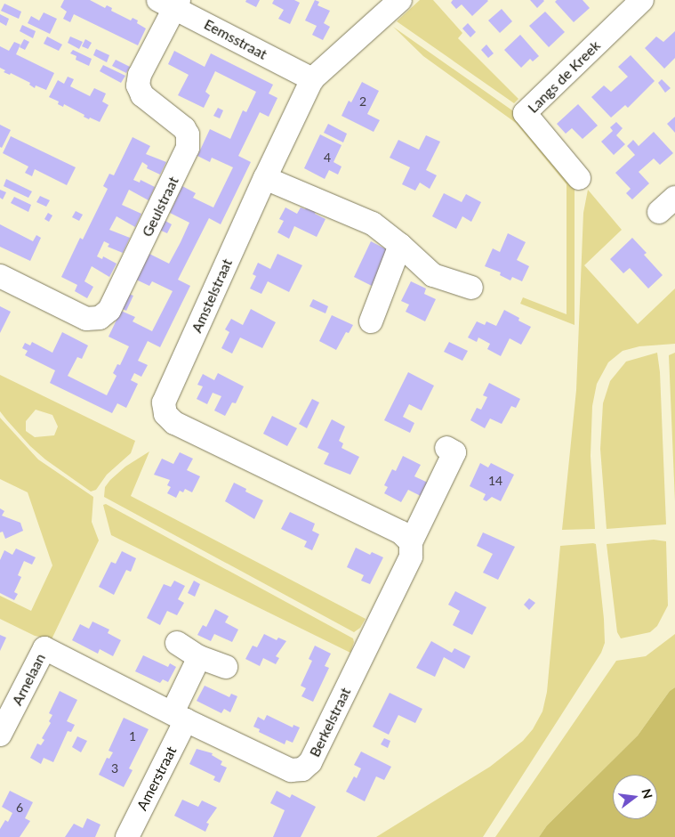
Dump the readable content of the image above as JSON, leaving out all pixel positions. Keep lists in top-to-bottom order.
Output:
{
  "streets": {
    "street": [
      "Eemsstraat",
      "Langs de Kreek",
      "Geulstraat",
      "Amstelstraat",
      "Arnelaan",
      "Berkelstraat",
      "Amerstraat"
    ]
  },
  "crossings": [
    ["Eemsstraat", "Geulstraat"],
    ["Eemsstraat", "Amstelstraat"],
    ["Amstelstraat", "Berkelstraat"],
    ["Arnelaan", "Berkelstraat"],
    ["Berkelstraat", "Amerstraat"]
  ],
  "house_numbers": [
    "2",
    "4",
    "14",
    "1",
    "3",
    "6"
  ],
  "north": "right"
}
